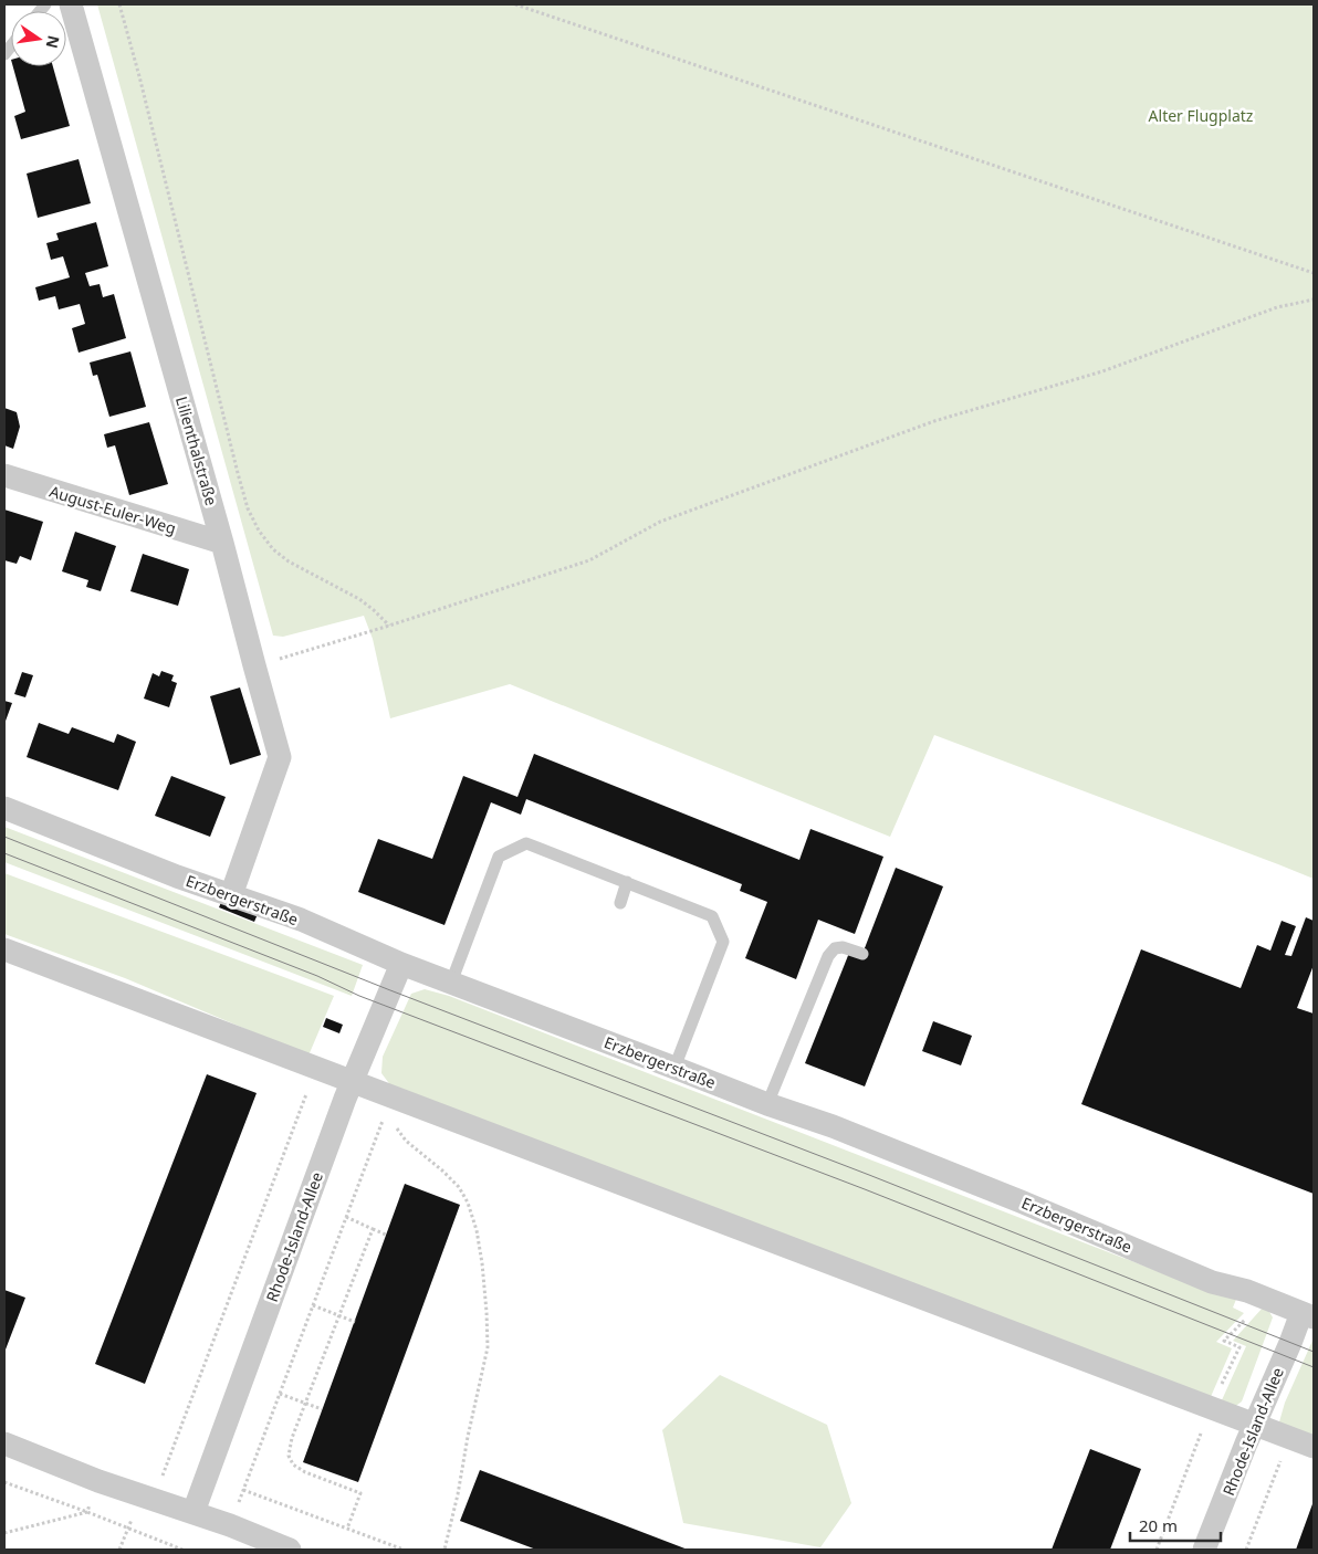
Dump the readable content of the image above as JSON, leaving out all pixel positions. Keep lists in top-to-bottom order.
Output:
{
  "streets": {
    "street": [
      "Lilienthalstraße",
      "August-Euler-Weg",
      "Erzbergerstraße",
      "Rhode-Island-Allee"
    ]
  },
  "crossings": [
    ["Lilienthalstraße", "August-Euler-Weg"],
    ["Lilienthalstraße", "Erzbergerstraße"],
    ["Erzbergerstraße", "Rhode-Island-Allee"]
  ],
  "parks": ["Alter Flugplatz"],
  "scale_bar": "20 m",
  "north": "right"
}
